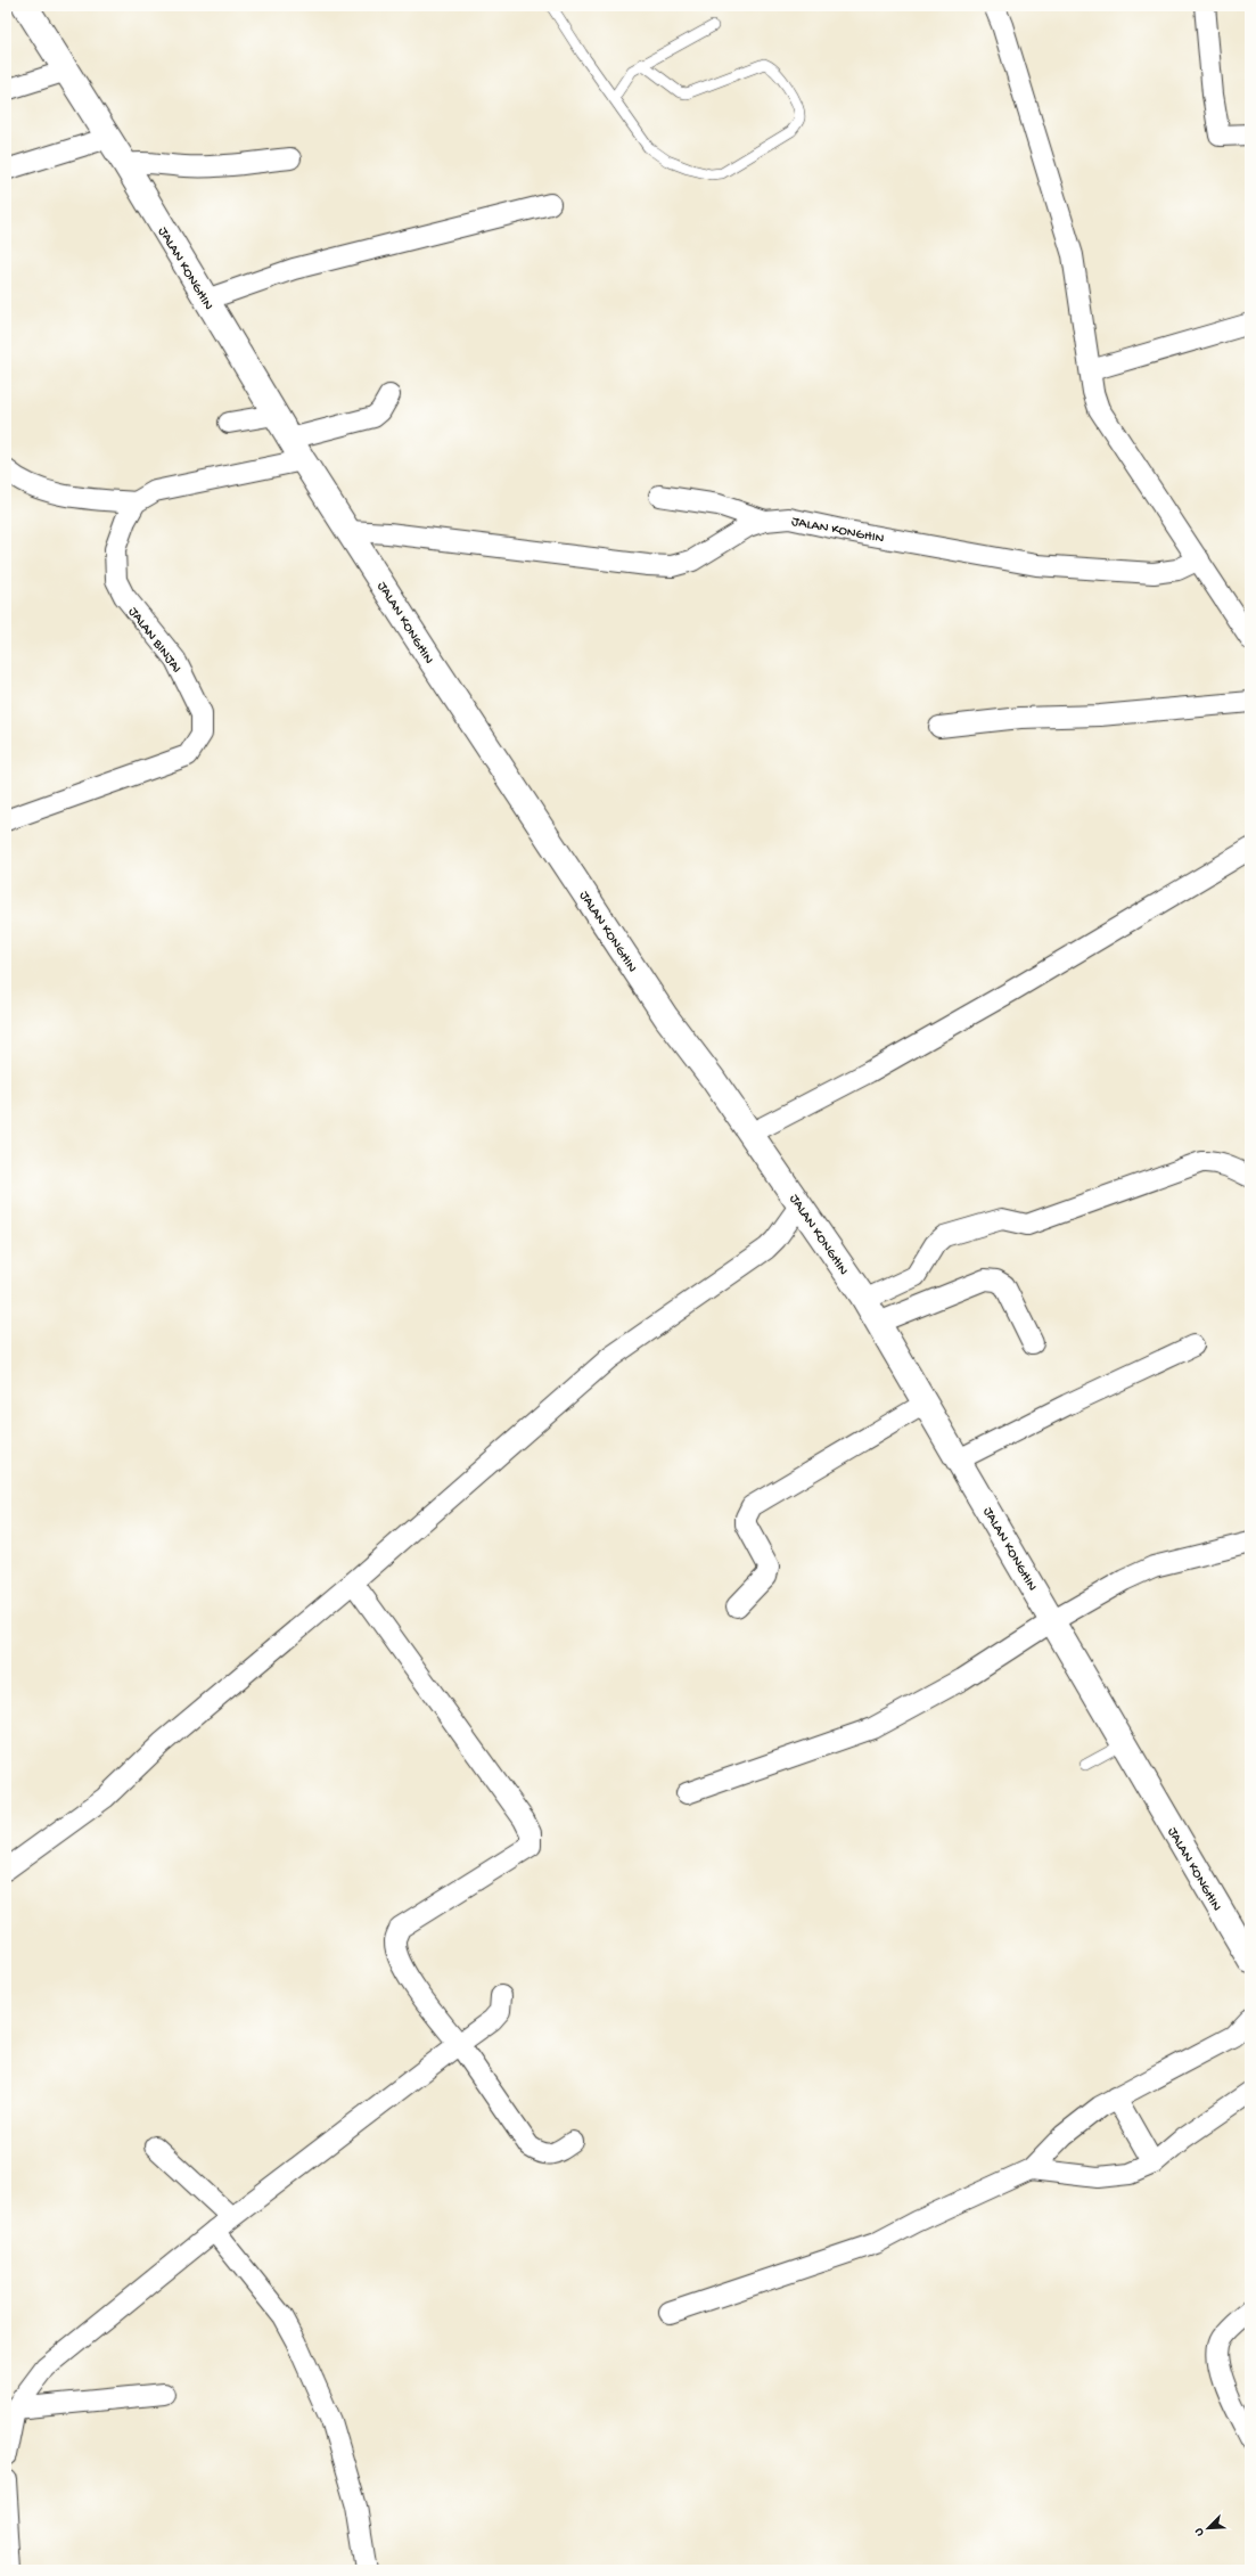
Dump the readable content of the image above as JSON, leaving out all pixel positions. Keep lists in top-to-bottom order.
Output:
{
  "streets": {
    "street": ["JALAN KONGHIN", "JALAN BINJAI"]
  },
  "north": "bottom left"
}
